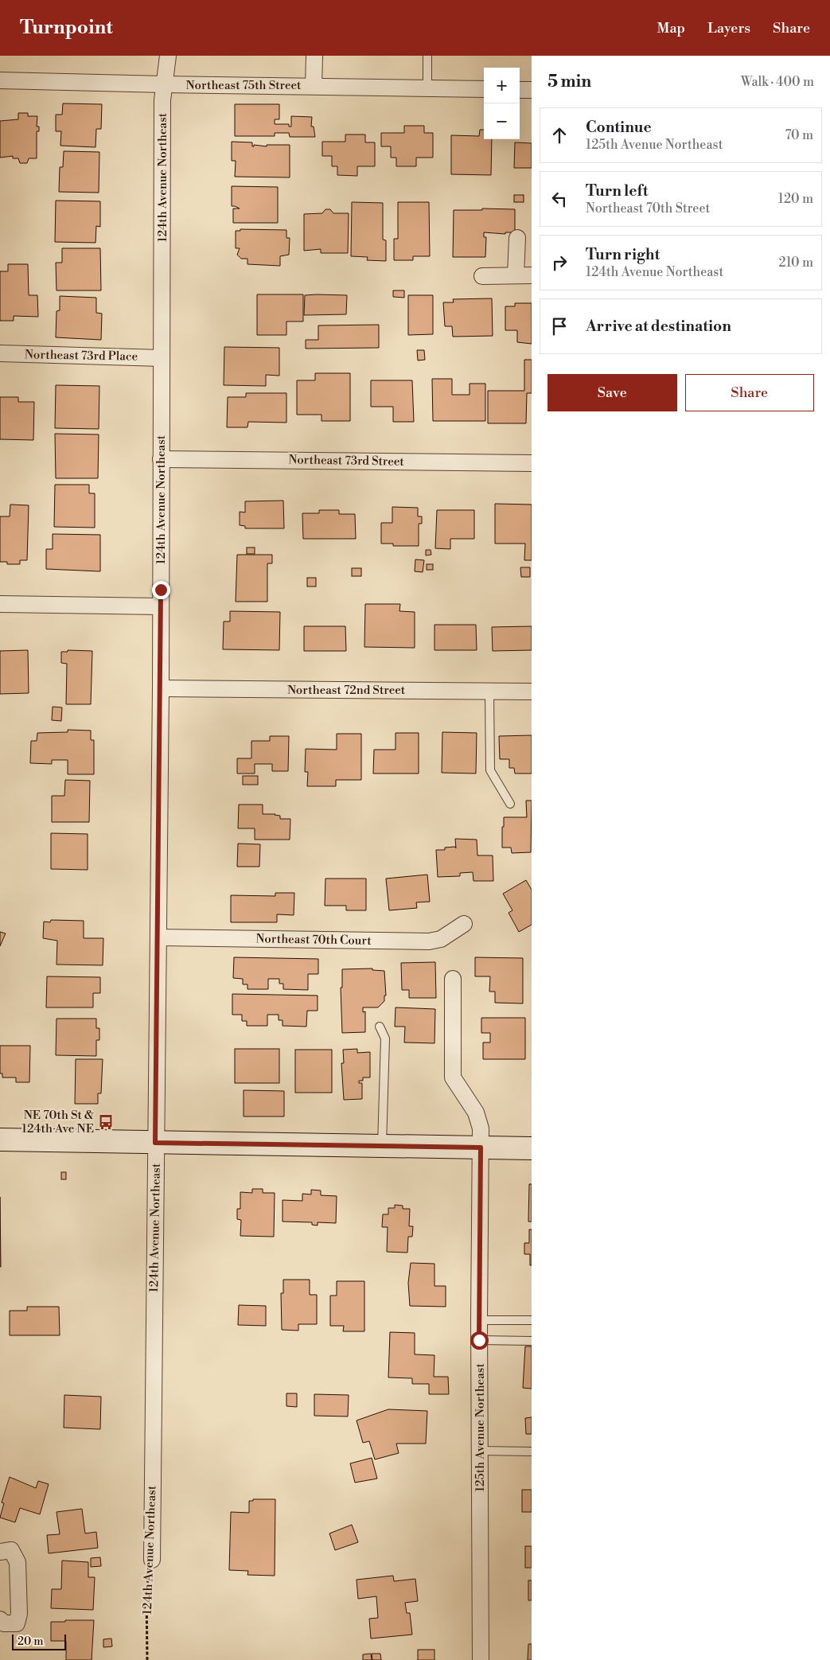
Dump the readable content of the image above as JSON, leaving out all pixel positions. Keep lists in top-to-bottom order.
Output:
{
  "streets": {
    "street": [
      "Northeast 75th Street",
      "124th Avenue Northeast",
      "Northeast 73rd Place",
      "Northeast 73rd Street",
      "Northeast 72nd Street",
      "Northeast 70th Court",
      "125th Avenue Northeast"
    ]
  },
  "crossings": [
    ["Northeast 75th Street", "124th Avenue Northeast"],
    ["124th Avenue Northeast", "Northeast 73rd Place"],
    ["124th Avenue Northeast", "Northeast 73rd Street"],
    ["124th Avenue Northeast", "Northeast 72nd Street"],
    ["124th Avenue Northeast", "Northeast 70th Court"]
  ],
  "places": {
    "bus stop": ["NE 70th St & 124th Ave NE"]
  },
  "scale_bar": "20 m",
  "page": {
    "header": "Turnpoint",
    "nav": ["Map", "Layers", "Share"],
    "heading": ["5 min", "Walk · 400 m"],
    "map_buttons": ["+", "−"],
    "list": [
      ["Continue", "125th Avenue Northeast", "70 m"],
      ["Turn left", "Northeast 70th Street", "120 m"],
      ["Turn right", "124th Avenue Northeast", "210 m"],
      "Arrive at destination"
    ],
    "buttons": ["Save", "Share"],
    "scale": "20 m"
  }
}
